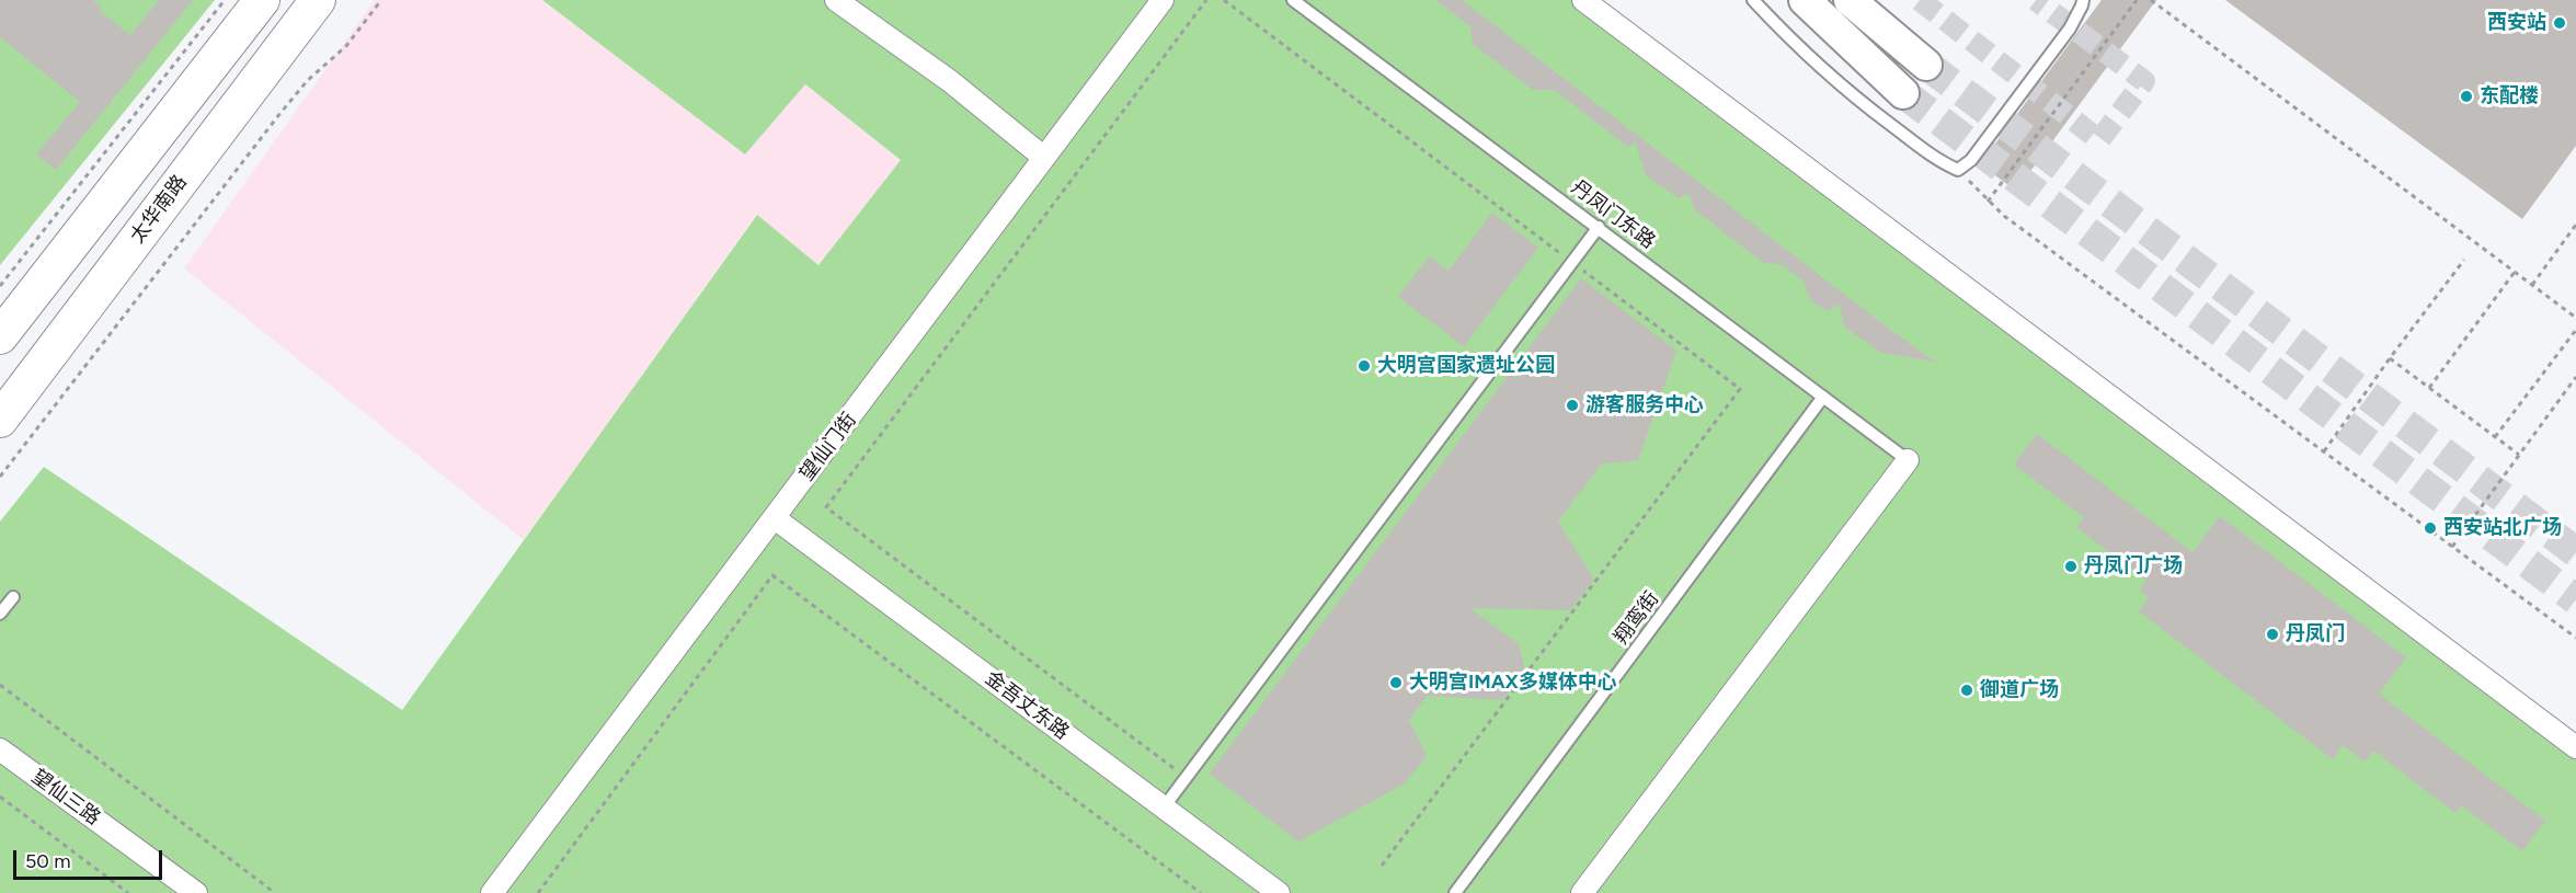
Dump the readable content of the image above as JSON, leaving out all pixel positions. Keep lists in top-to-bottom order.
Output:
{
  "streets": {
    "main road": ["太华南路"],
    "street": ["望仙门街", "金吾丈东路", "望仙三路"],
    "lane": ["丹凤门东路", "翔鸾街"]
  },
  "crossings": [
    ["丹凤门东路", "翔鸾街"],
    ["望仙门街", "金吾丈东路"]
  ],
  "places": [
    "西安站",
    "东配楼",
    "大明宫国家遗址公园",
    "游客服务中心",
    "西安站北广场",
    "丹凤门广场",
    "丹凤门",
    "大明宫IMAX多媒体中心",
    "御道广场"
  ],
  "scale_bar": "50 m"
}
